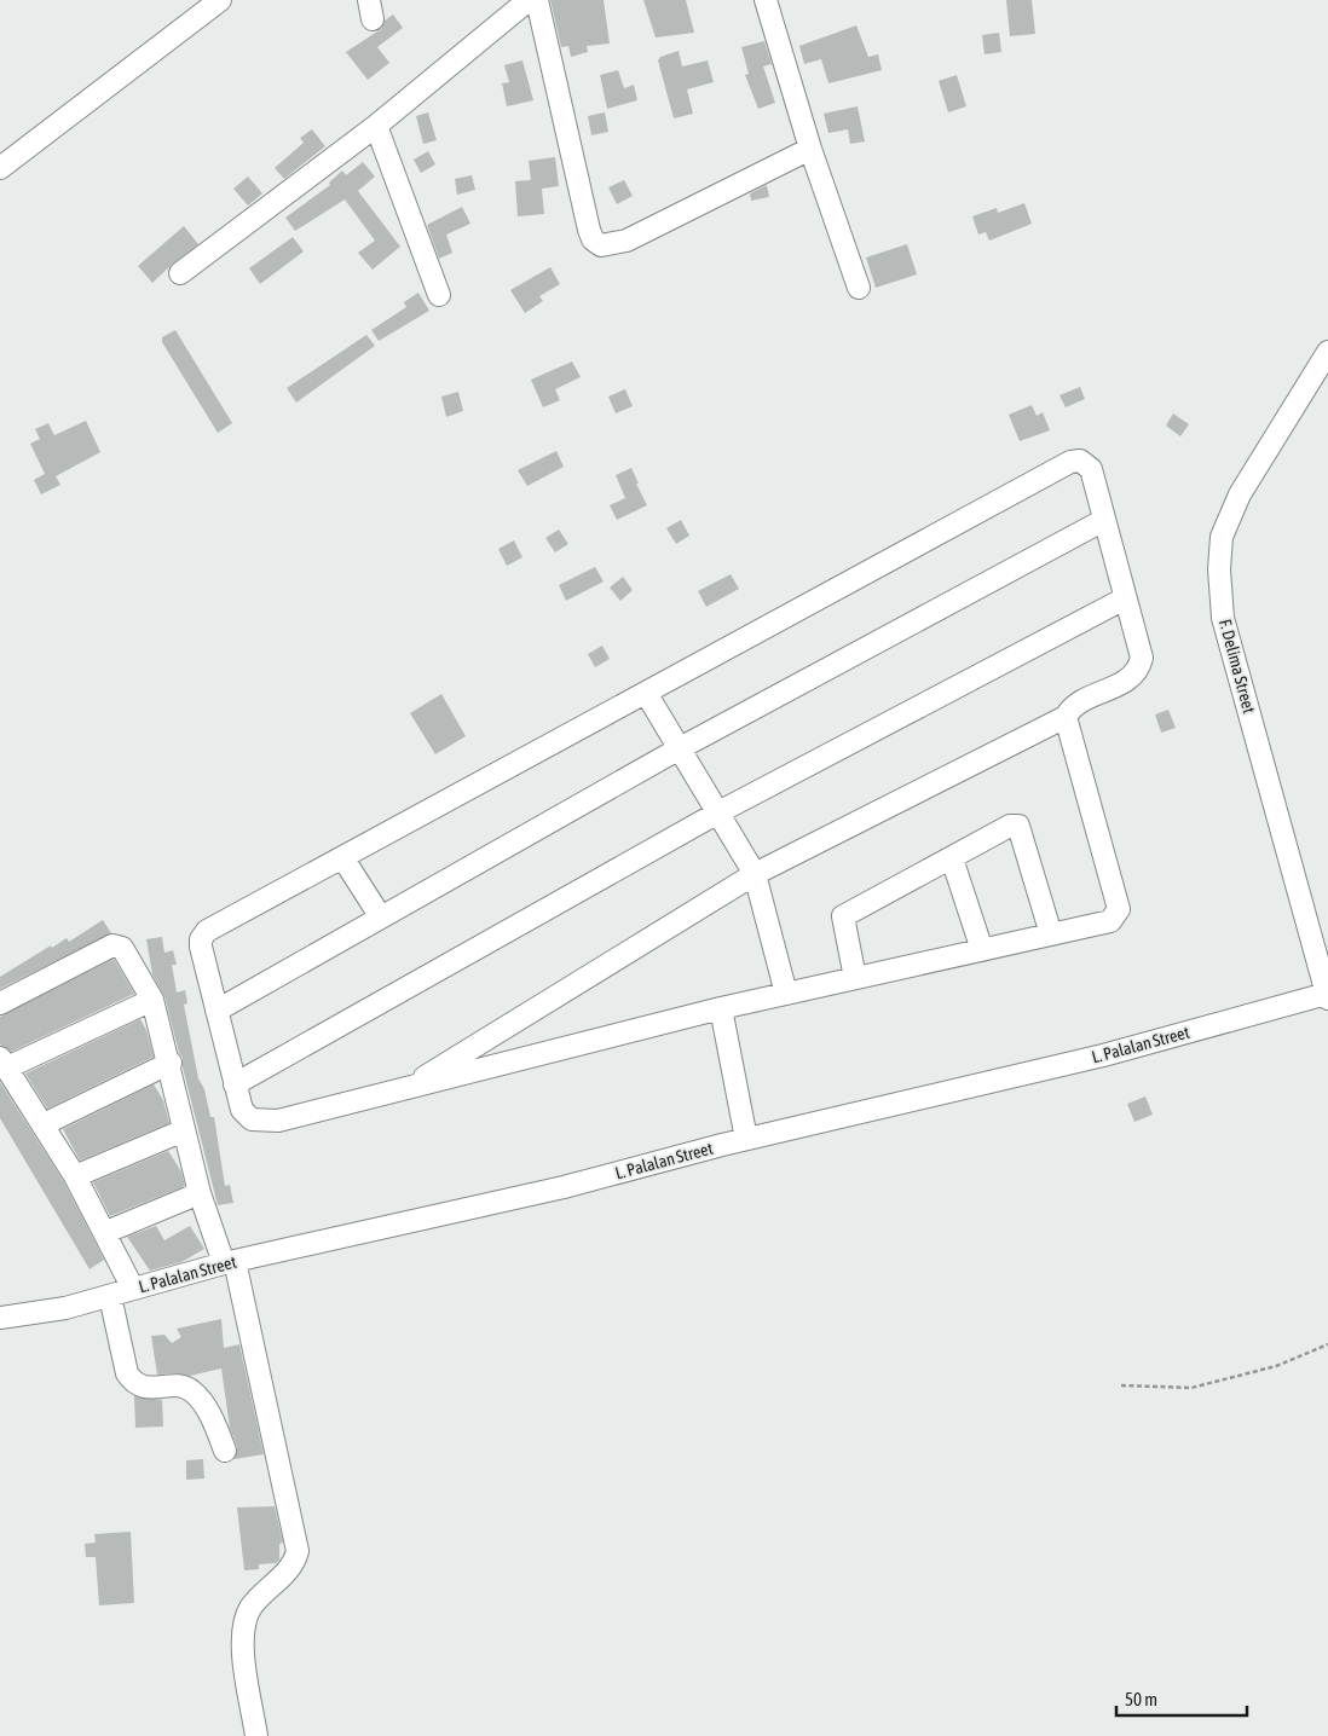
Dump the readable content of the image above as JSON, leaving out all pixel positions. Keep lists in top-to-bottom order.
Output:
{
  "streets": {
    "street": ["F. Delima Street", "L. Palalan Street"]
  },
  "crossings": [
    ["F. Delima Street", "L. Palalan Street"]
  ],
  "scale_bar": "50 m"
}
